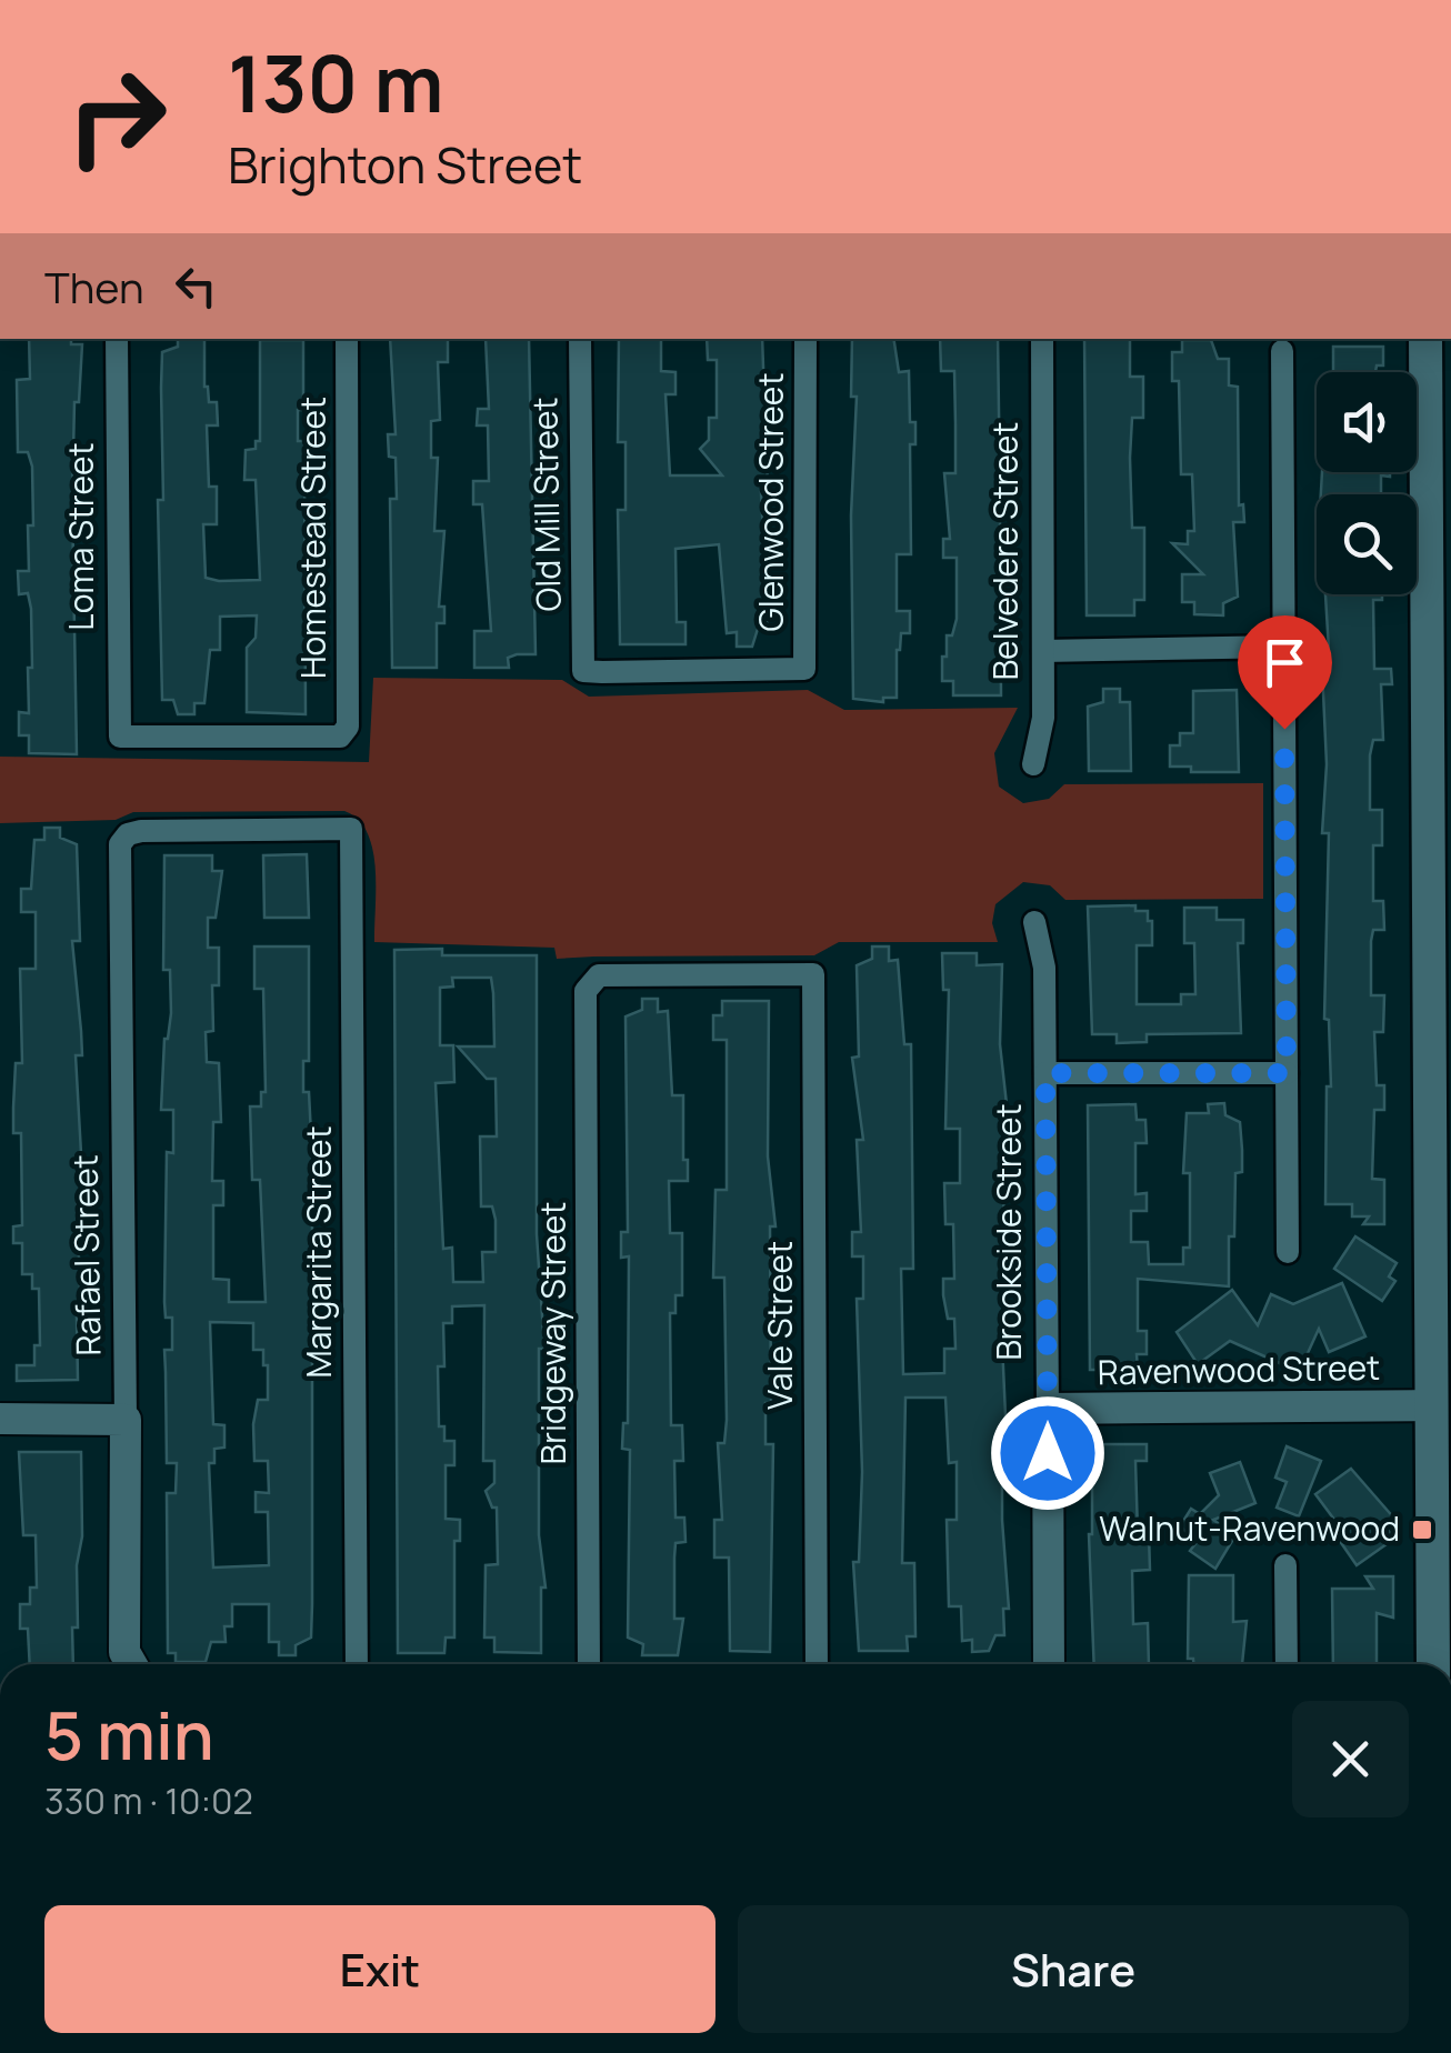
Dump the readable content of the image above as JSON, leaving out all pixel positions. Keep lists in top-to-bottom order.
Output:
{
  "streets": {
    "street": [
      "Glenwood Street",
      "Old Mill Street",
      "Loma Street",
      "Homestead Street",
      "Belvedere Street",
      "Brookside Street",
      "Margarita Street",
      "Rafael Street",
      "Vale Street",
      "Bridgeway Street",
      "Ravenwood Street"
    ]
  },
  "crossings": [
    ["Glenwood Street", "Old Mill Street"],
    ["Loma Street", "Homestead Street"],
    ["Brookside Street", "Ravenwood Street"],
    ["Margarita Street", "Rafael Street"],
    ["Vale Street", "Bridgeway Street"]
  ],
  "places": {
    "transit": ["Walnut-Ravenwood"]
  },
  "page": {
    "turn": ["130 m", "Brighton Street"],
    "then": "Then",
    "heading": ["5 min", "330 m · 10:02"],
    "buttons": ["Exit", "Share"]
  }
}
